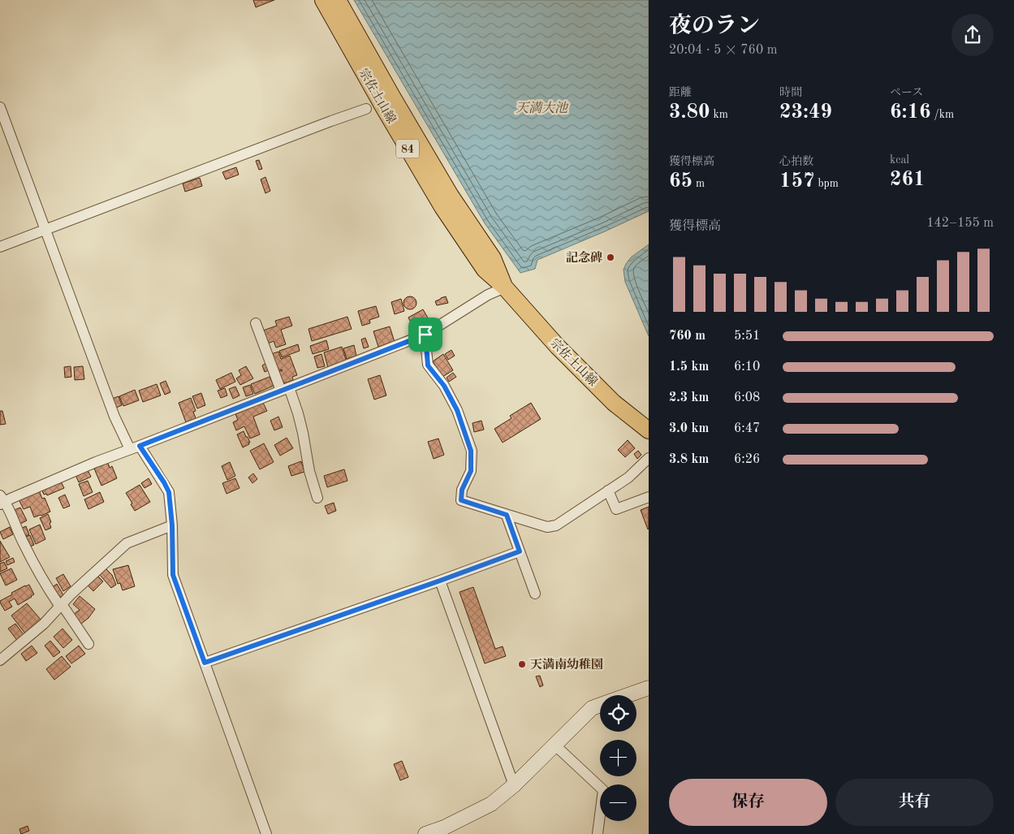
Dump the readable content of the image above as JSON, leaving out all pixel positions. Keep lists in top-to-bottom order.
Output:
{
  "streets": {
    "main road": ["宗佐土山線", "84"]
  },
  "water": ["天満大池"],
  "places": ["記念碑", "天満南幼稚園"],
  "page": {
    "heading": ["夜のラン", "20:04 · 5 × 760 m"],
    "stats": [
      ["距離", "3.80 km"],
      ["時間", "23:49"],
      ["ペース", "6:16 /km"],
      ["獲得標高", "65 m"],
      ["心拍数", "157 bpm"],
      ["kcal", "261"]
    ],
    "chart": ["獲得標高", "142–155 m"],
    "list": [
      {
        "name": "760 m",
        "note": "5:51"
      },
      {
        "name": "1.5 km",
        "note": "6:10"
      },
      {
        "name": "2.3 km",
        "note": "6:08"
      },
      {
        "name": "3.0 km",
        "note": "6:47"
      },
      {
        "name": "3.8 km",
        "note": "6:26"
      }
    ],
    "map_buttons": ["+", "−"],
    "buttons": ["保存", "共有"]
  }
}
